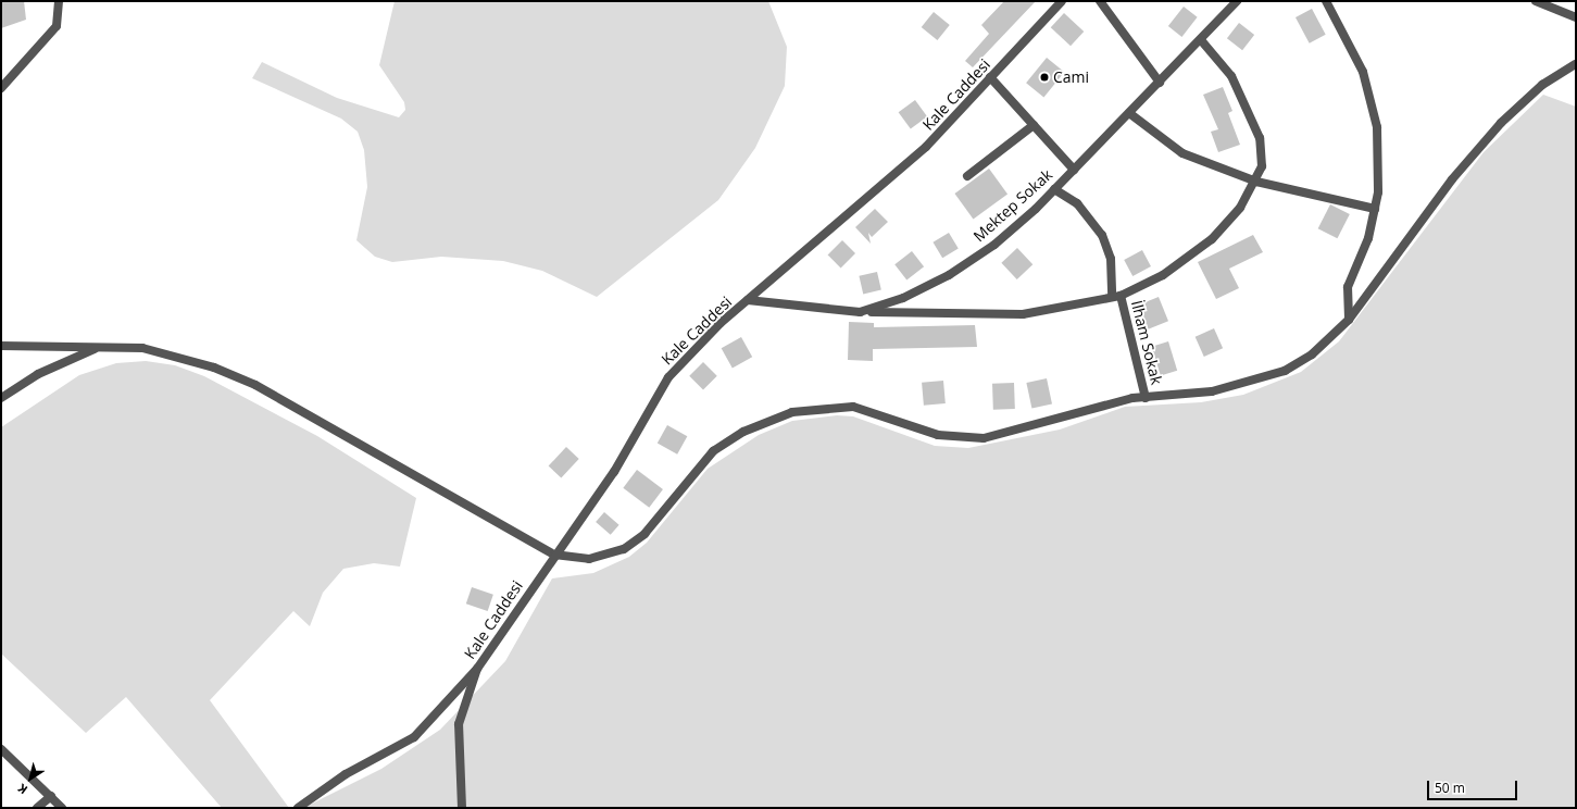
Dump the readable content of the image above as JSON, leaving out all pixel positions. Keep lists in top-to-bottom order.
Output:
{
  "streets": {
    "street": ["Kale Caddesi", "Mektep Sokak", "İlham Sokak"]
  },
  "crossings": [
    ["Kale Caddesi", "Mektep Sokak"],
    ["Mektep Sokak", "İlham Sokak"]
  ],
  "places": ["Cami"],
  "scale_bar": "50 m",
  "north": "bottom left"
}
